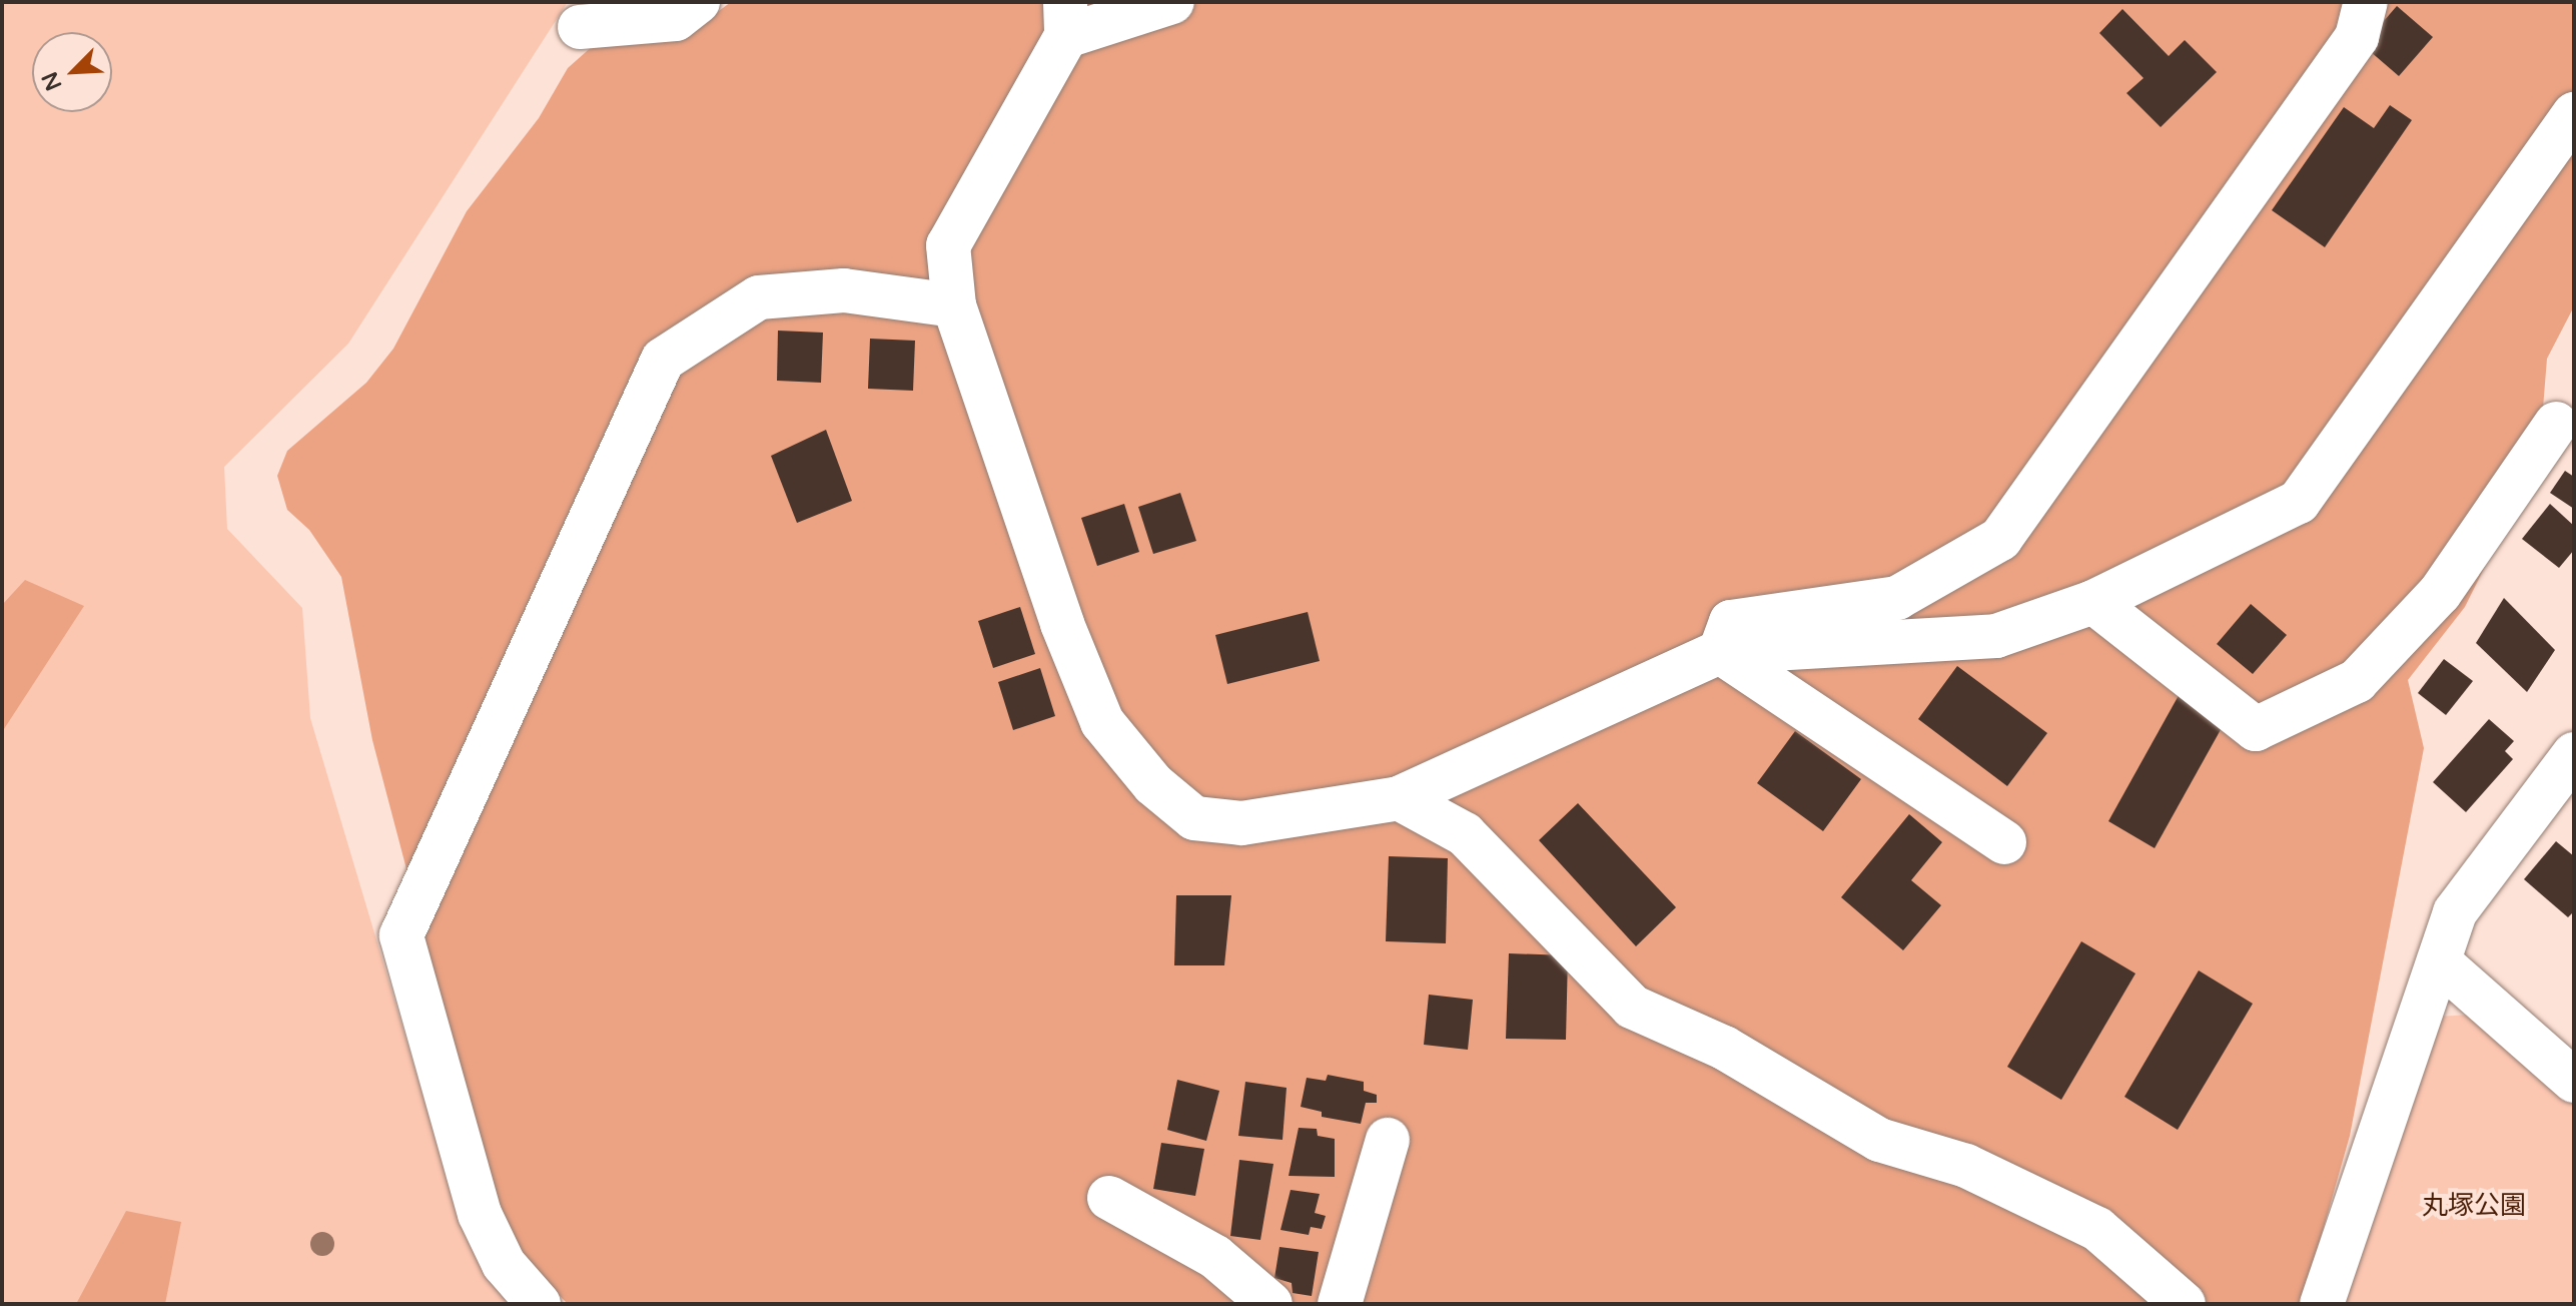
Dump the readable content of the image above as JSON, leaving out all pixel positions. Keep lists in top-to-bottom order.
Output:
{
  "parks": ["丸塚公園"],
  "north": "bottom left"
}
